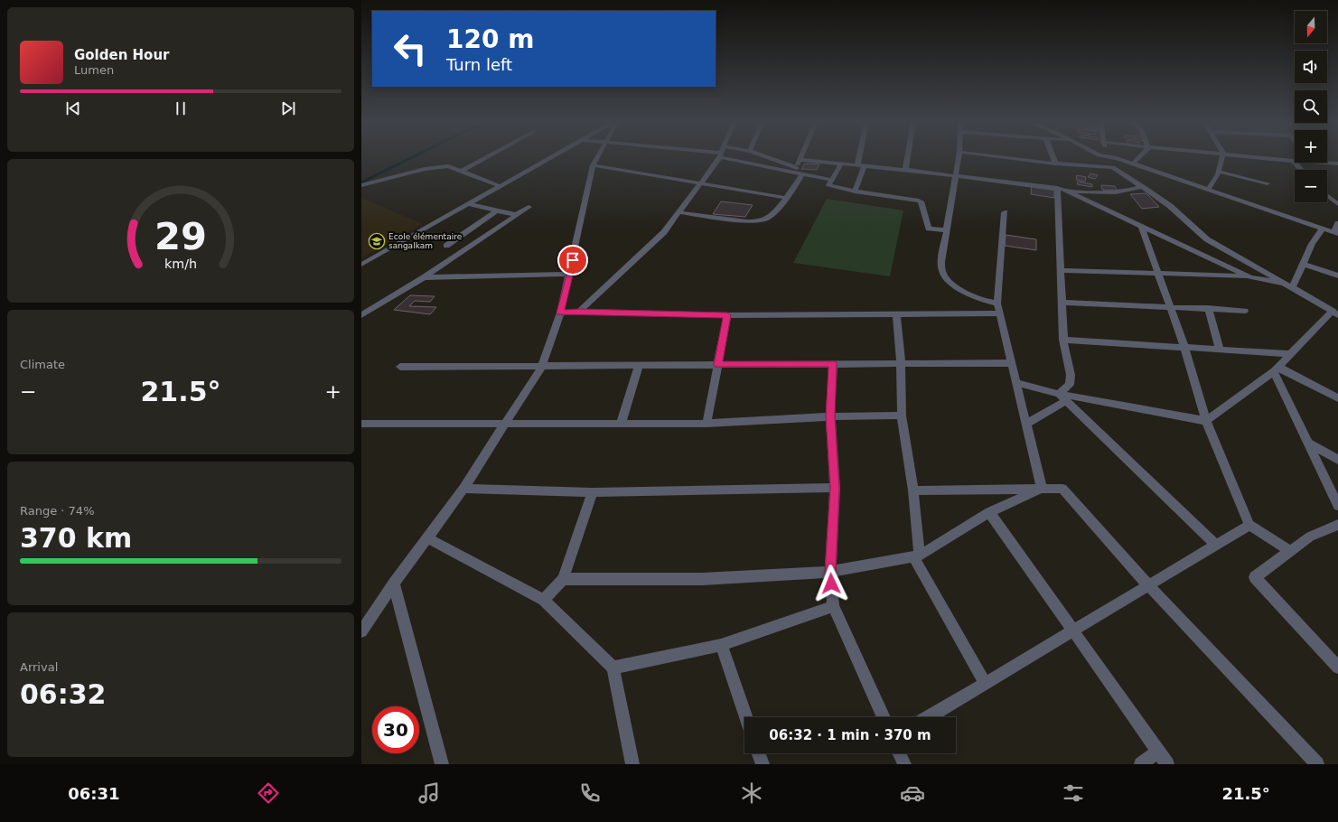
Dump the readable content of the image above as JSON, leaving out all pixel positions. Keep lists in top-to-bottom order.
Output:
{
  "places": {
    "school or university": ["Ecole élémentaire sangalkam"]
  },
  "north": "bottom",
  "page": {
    "map_buttons": ["+", "−"],
    "turn": ["120 m", "Turn left"],
    "song": ["Golden Hour", "Lumen"],
    "tile": [
      "Climate",
      ["Range · 74%", "370 km"],
      ["Arrival", "06:32"]
    ],
    "heat": ["−", "21.5°", "+"],
    "limit": "30",
    "trip": "06:32 · 1 min · 370 m",
    "tabs": ["06:31", "21.5°"],
    "gauge": ["29", "km/h"]
  }
}
